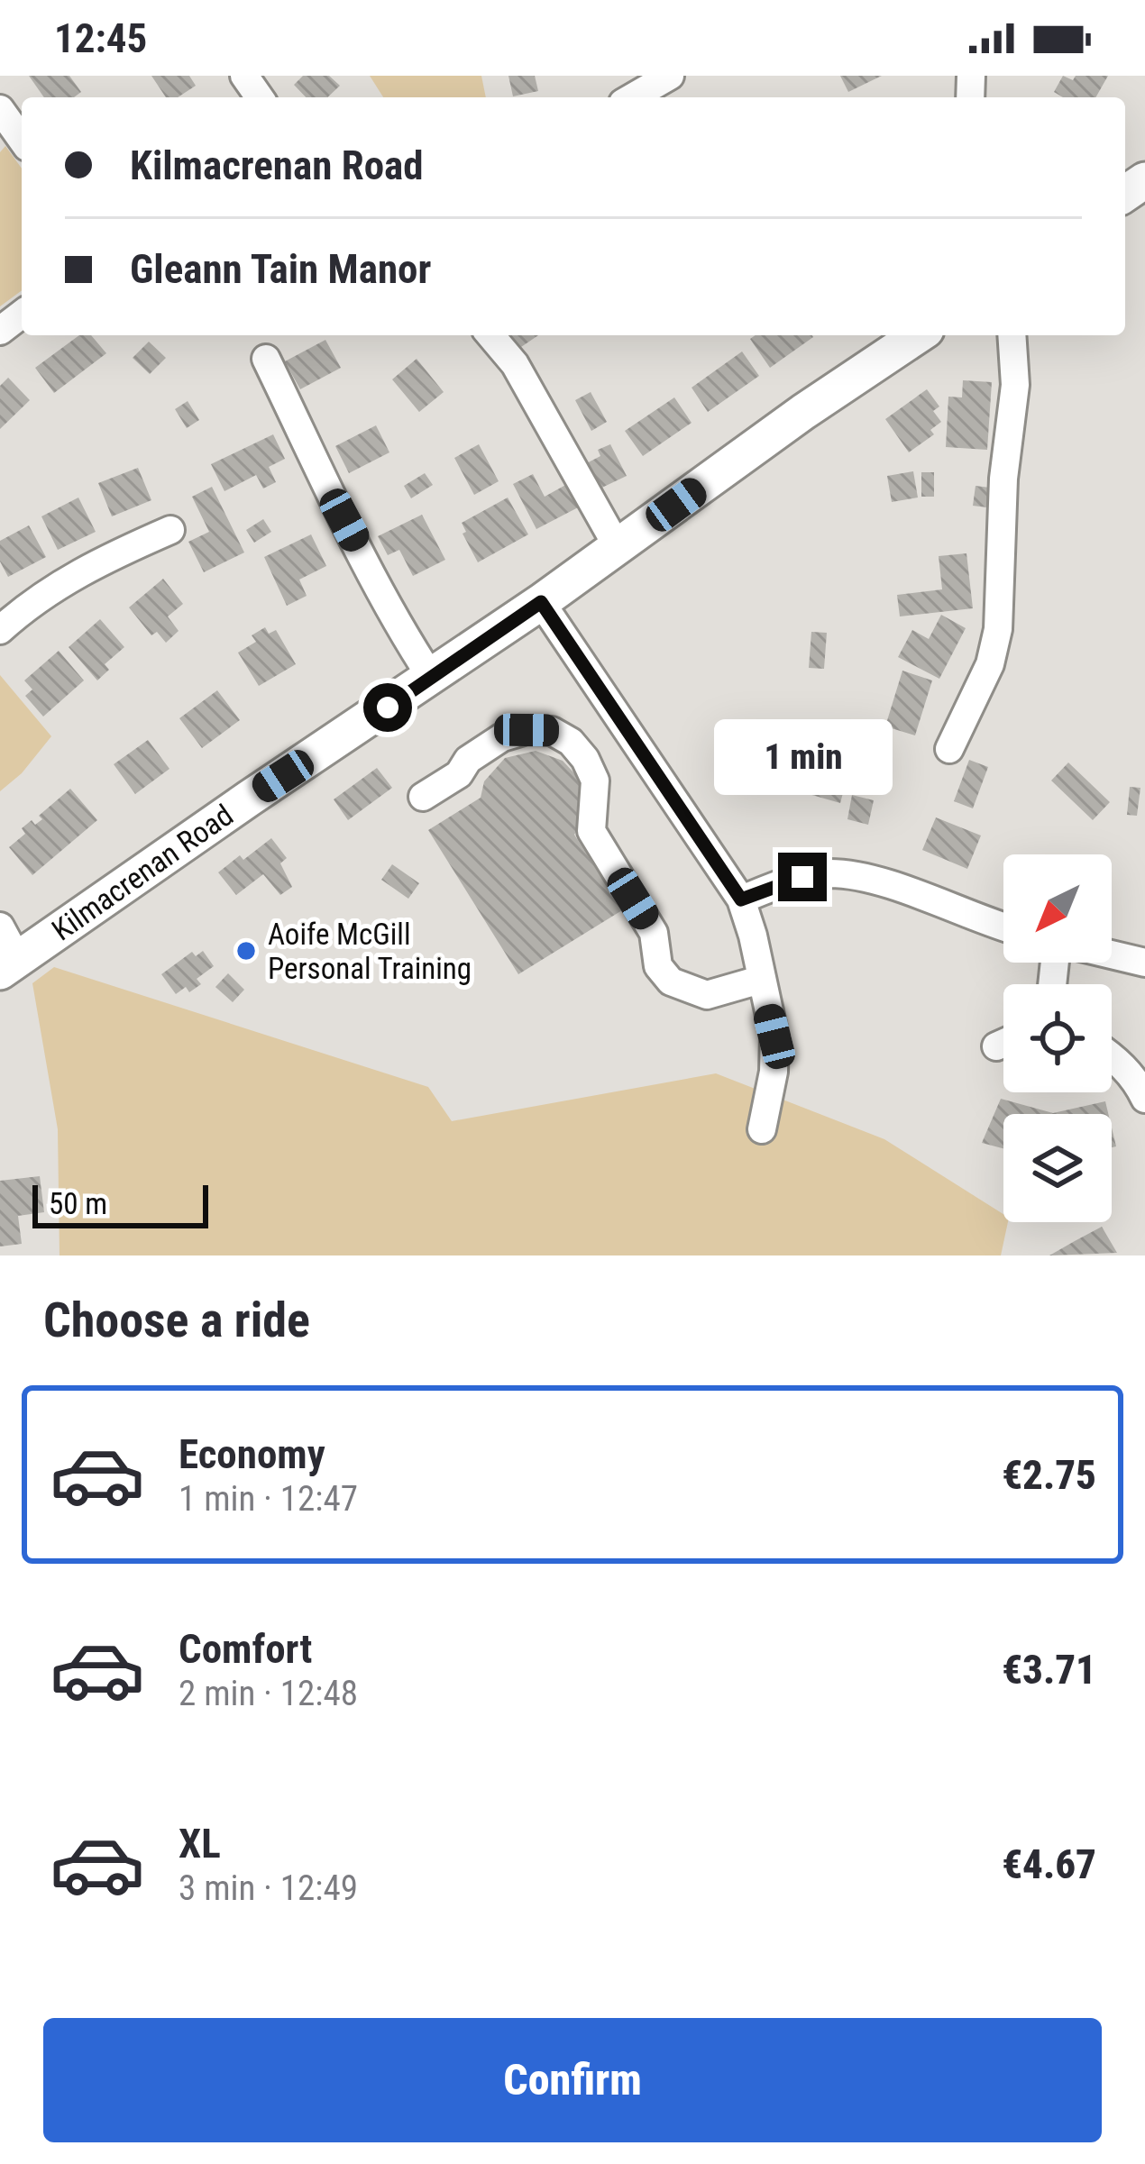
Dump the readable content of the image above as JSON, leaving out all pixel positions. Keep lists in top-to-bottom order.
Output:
{
  "streets": {
    "main road": ["Kilmacrenan Road"]
  },
  "places": ["Aoife McGill Personal Training"],
  "scale_bar": "50 m",
  "north": "bottom left",
  "page": {
    "status": "12:45",
    "banner": ["Kilmacrenan Road", "Gleann Tain Manor"],
    "bubble": "1 min",
    "scale": "50 m",
    "heading": "Choose a ride",
    "list": [
      {
        "name": "Economy",
        "note": "1 min · 12:47",
        "value": "€2.75"
      },
      {
        "name": "Comfort",
        "note": "2 min · 12:48",
        "value": "€3.71"
      },
      {
        "name": "XL",
        "note": "3 min · 12:49",
        "value": "€4.67"
      }
    ],
    "buttons": "Confirm"
  }
}
